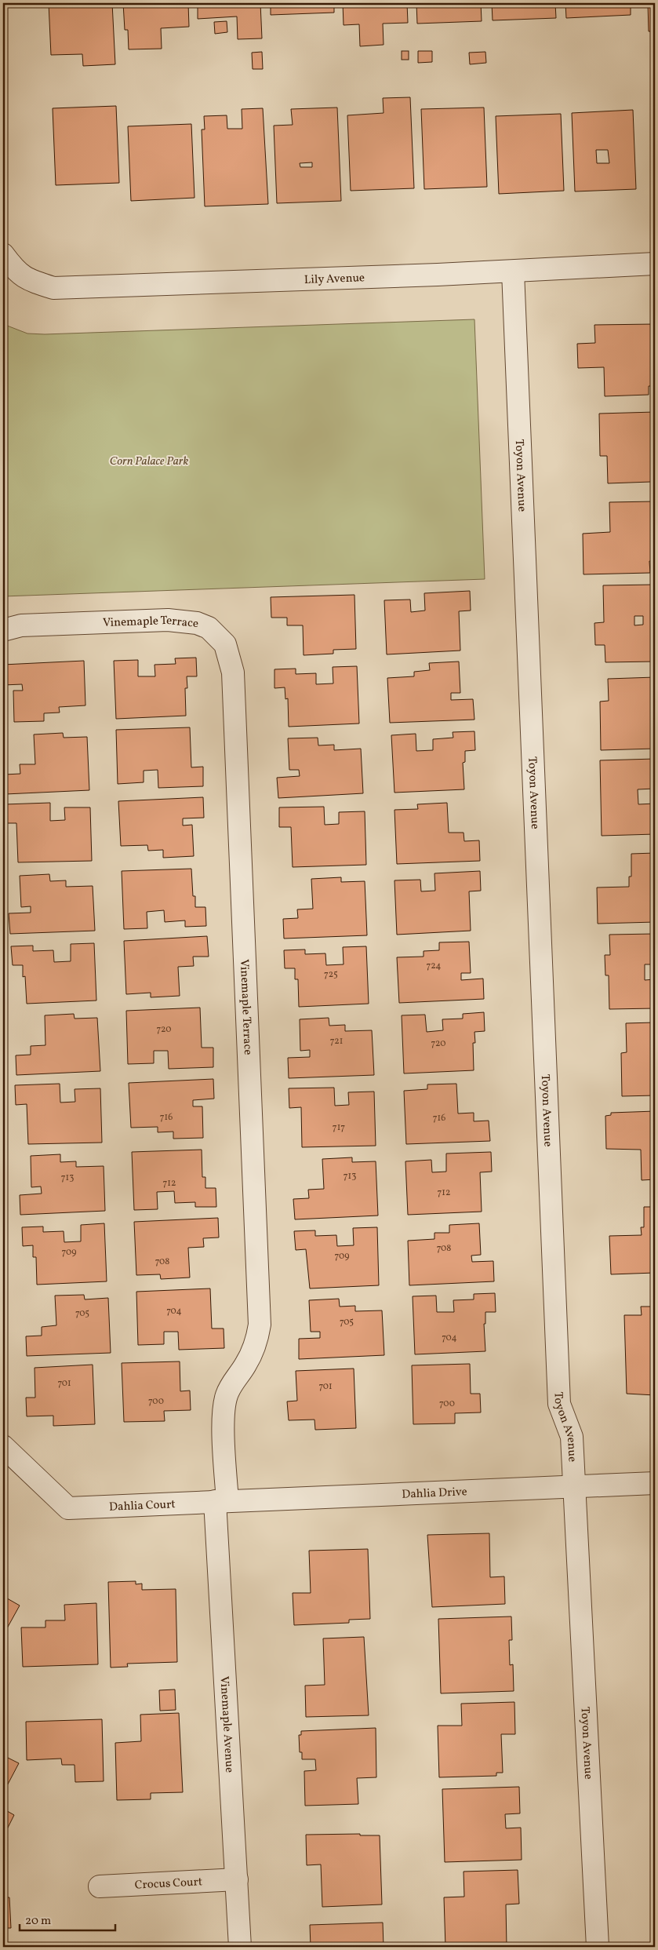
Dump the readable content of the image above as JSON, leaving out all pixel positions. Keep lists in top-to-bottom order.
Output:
{
  "streets": {
    "street": [
      "Lily Avenue",
      "Toyon Avenue",
      "Vinemaple Terrace",
      "Dahlia Drive",
      "Dahlia Court",
      "Vinemaple Avenue",
      "Crocus Court"
    ]
  },
  "crossings": [
    ["Lily Avenue", "Toyon Avenue"],
    ["Toyon Avenue", "Dahlia Drive"],
    ["Vinemaple Terrace", "Dahlia Drive"],
    ["Vinemaple Terrace", "Dahlia Court"],
    ["Vinemaple Terrace", "Vinemaple Avenue"],
    ["Dahlia Drive", "Dahlia Court"],
    ["Dahlia Drive", "Vinemaple Avenue"],
    ["Dahlia Court", "Vinemaple Avenue"],
    ["Vinemaple Avenue", "Crocus Court"]
  ],
  "parks": ["Corn Palace Park"],
  "house_numbers": [
    "724",
    "725",
    "720",
    "721",
    "720",
    "716",
    "716",
    "717",
    "713",
    "713",
    "712",
    "712",
    "708",
    "709",
    "709",
    "708",
    "704",
    "705",
    "705",
    "704",
    "701",
    "701",
    "700",
    "700"
  ],
  "scale_bar": "20 m"
}
